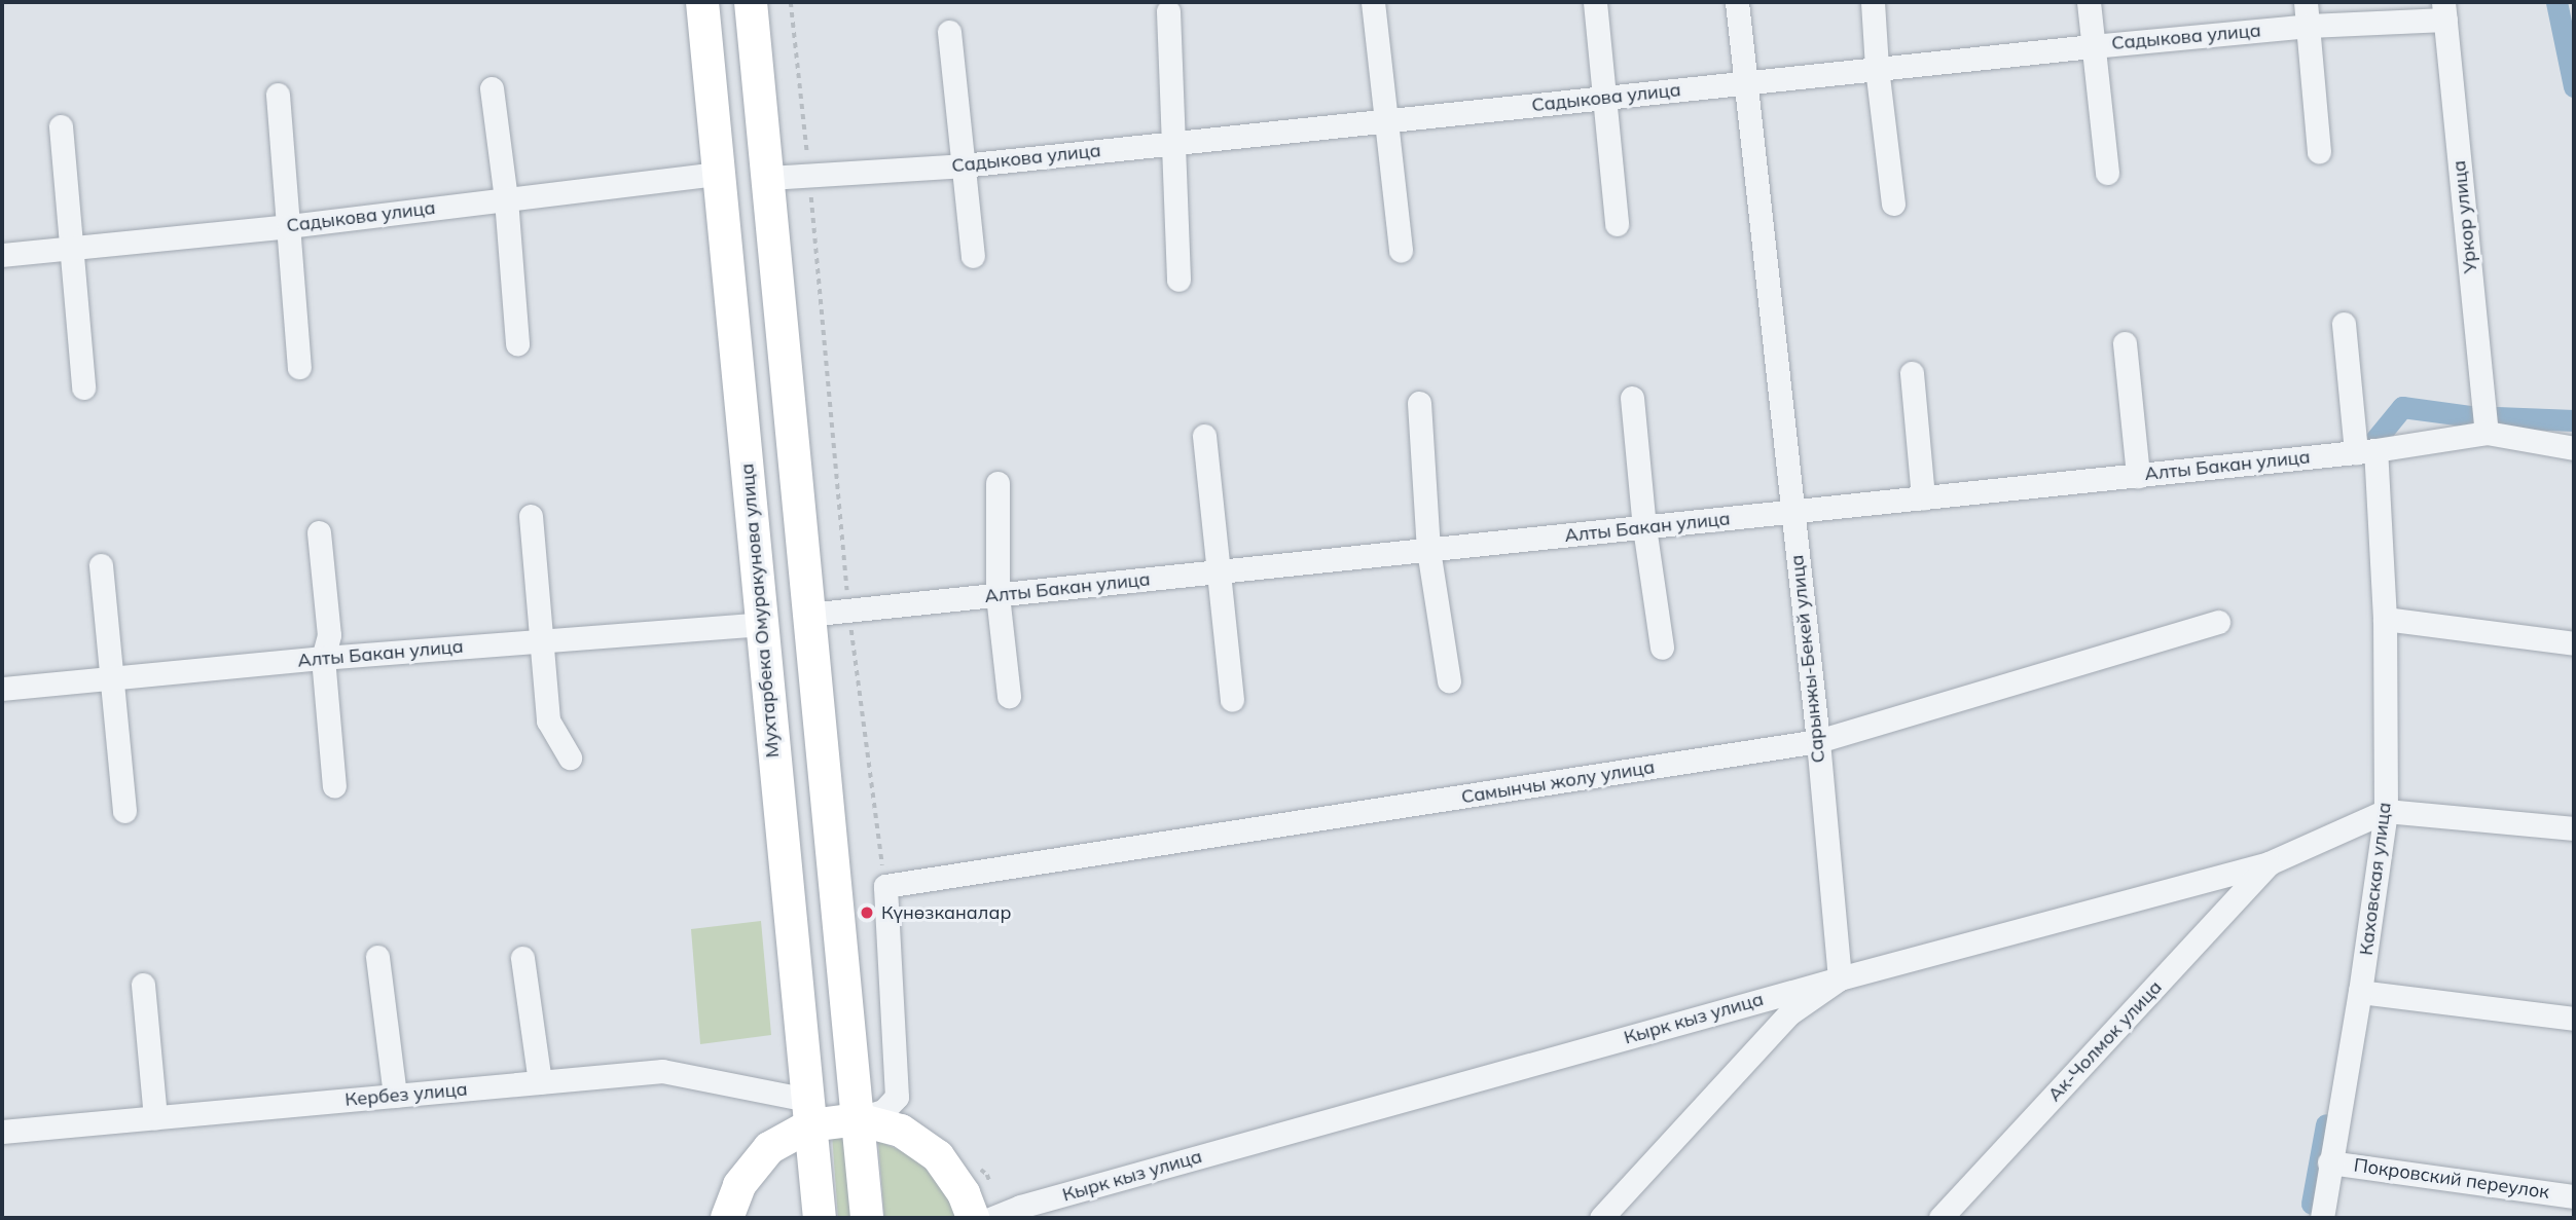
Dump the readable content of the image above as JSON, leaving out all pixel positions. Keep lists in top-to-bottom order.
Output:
{
  "streets": {
    "main road": ["Мухтарбека Омуракунова улица"],
    "street": [
      "Садыкова улица",
      "Уркор улица",
      "Алты Бакан улица",
      "Сарынжы-Бекей улица",
      "Самынчы жолу улица",
      "Каховская улица",
      "Кырк кыз улица",
      "Ак-Чолмок улица",
      "Кербез улица",
      "Покровский переулок"
    ]
  },
  "crossings": [
    ["Садыкова улица", "Уркор улица"],
    ["Садыкова улица", "Мухтарбека Омуракунова улица"],
    ["Садыкова улица", "Сарынжы-Бекей улица"],
    ["Уркор улица", "Алты Бакан улица"],
    ["Алты Бакан улица", "Мухтарбека Омуракунова улица"],
    ["Алты Бакан улица", "Сарынжы-Бекей улица"],
    ["Алты Бакан улица", "Каховская улица"],
    ["Мухтарбека Омуракунова улица", "Кербез улица"],
    ["Сарынжы-Бекей улица", "Самынчы жолу улица"],
    ["Сарынжы-Бекей улица", "Кырк кыз улица"],
    ["Каховская улица", "Кырк кыз улица"],
    ["Каховская улица", "Покровский переулок"],
    ["Кырк кыз улица", "Ак-Чолмок улица"]
  ],
  "places": ["Күнөзканалар"]
}
